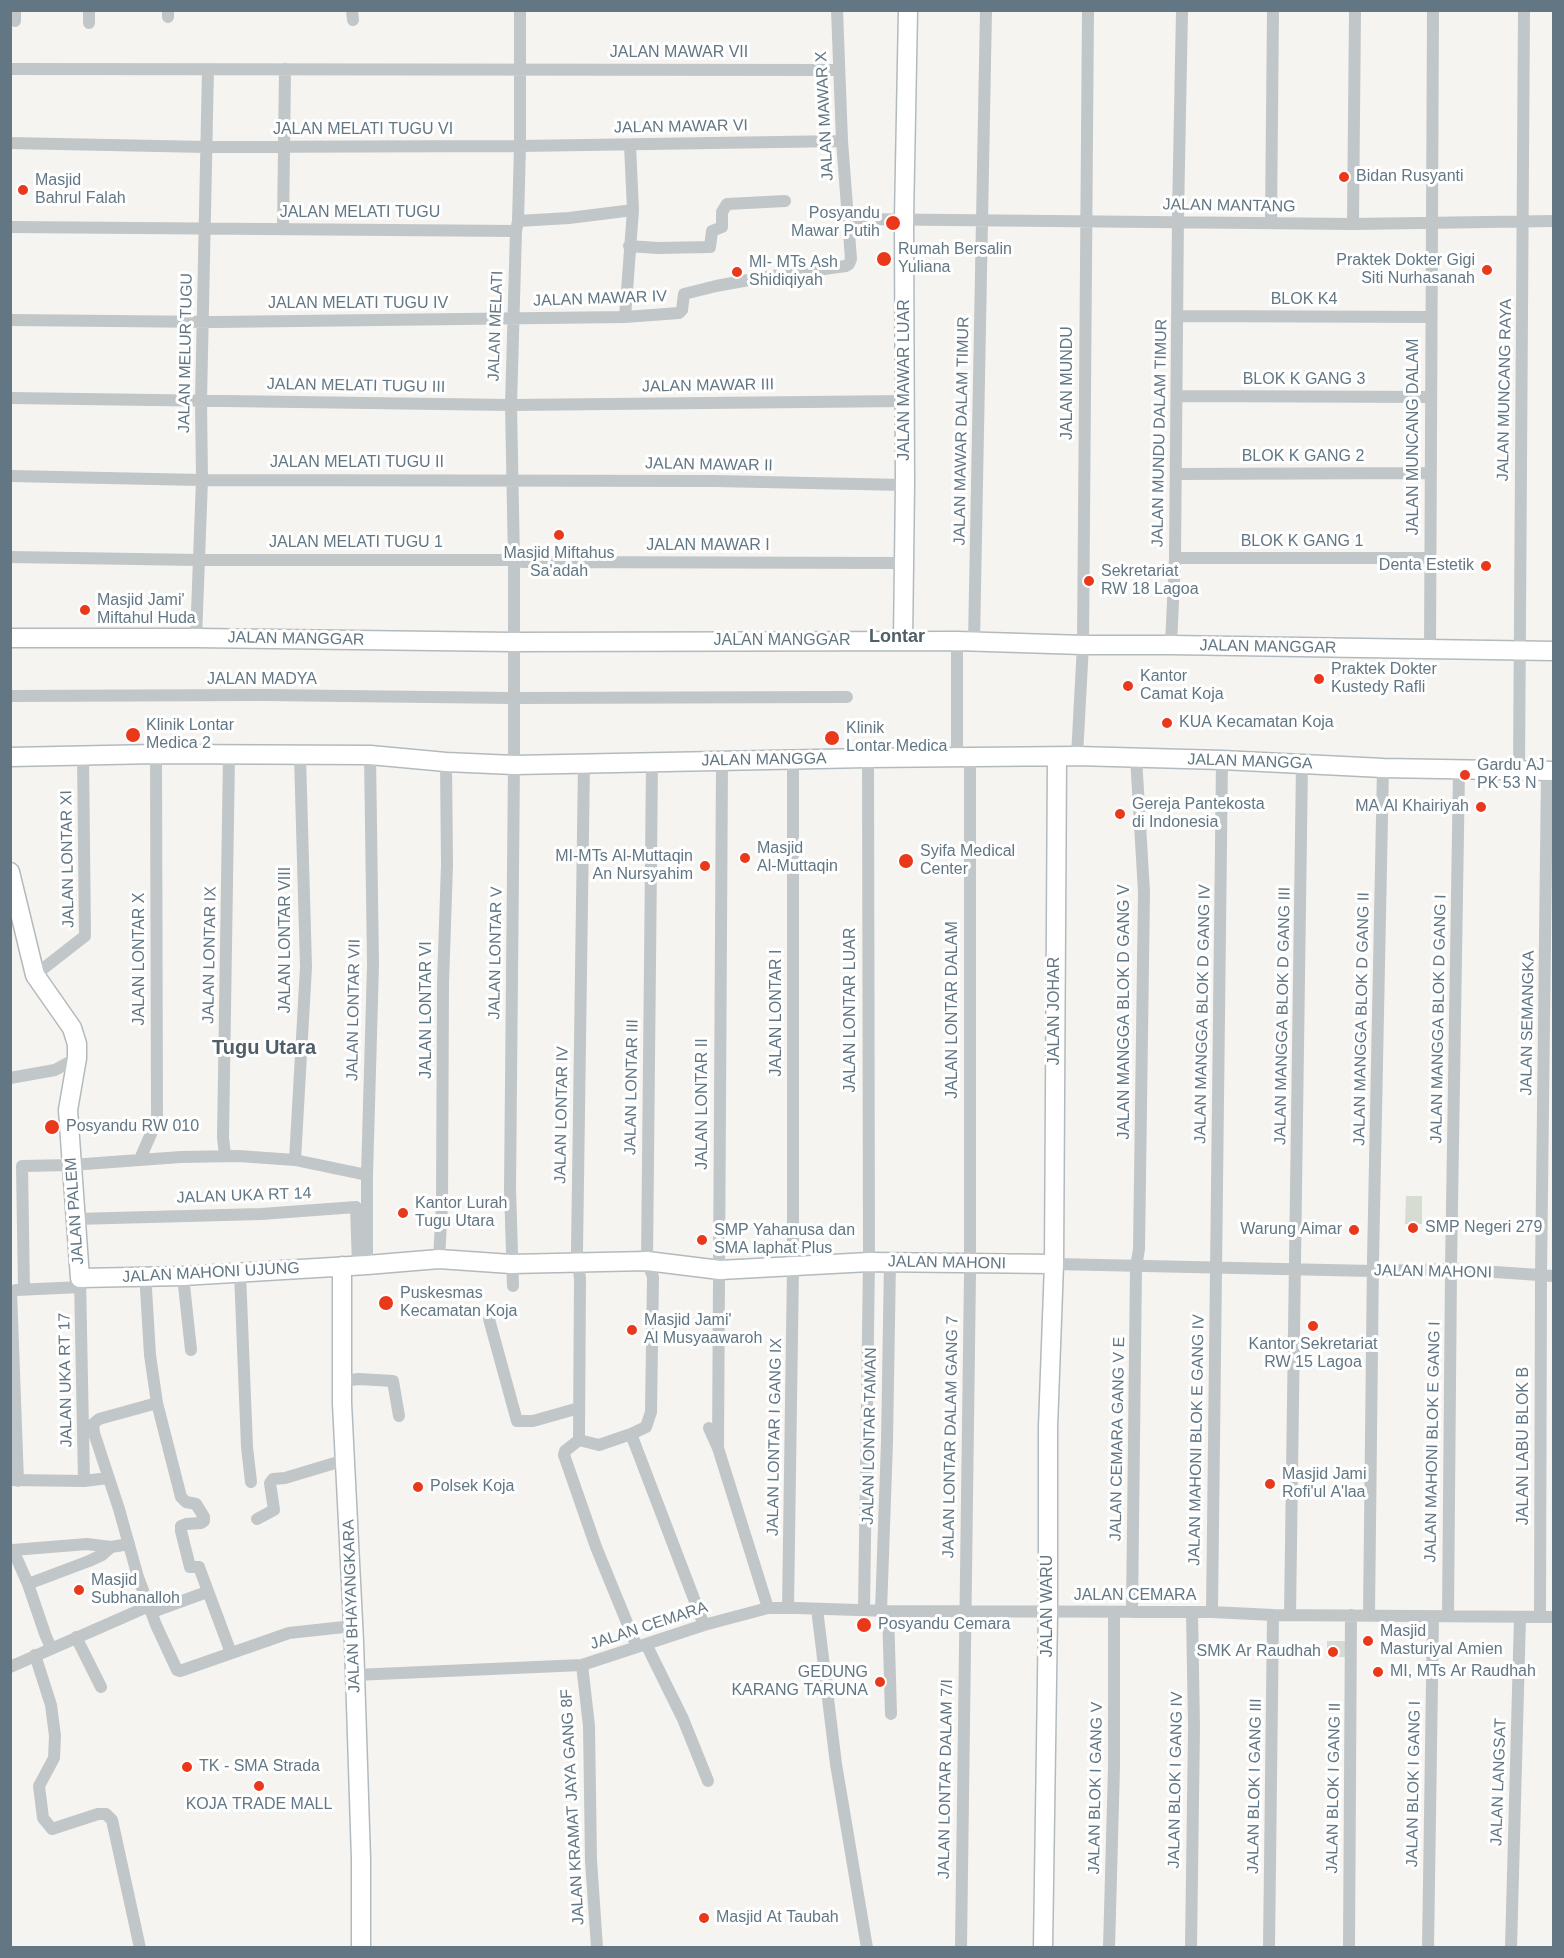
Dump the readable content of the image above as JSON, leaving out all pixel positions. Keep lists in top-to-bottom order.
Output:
{
  "streets": {
    "street": [
      "JALAN MAWAR VII",
      "JALAN MAWAR X",
      "JALAN MAWAR VI",
      "JALAN MELATI TUGU VI",
      "JALAN MANTANG",
      "JALAN MELATI TUGU",
      "JALAN MAWAR IV",
      "BLOK K4",
      "JALAN MELATI TUGU IV",
      "JALAN MELATI",
      "JALAN MELUR TUGU",
      "JALAN MAWAR LUAR",
      "BLOK K GANG 3",
      "JALAN MUNDU",
      "JALAN MELATI TUGU III",
      "JALAN MAWAR III",
      "JALAN MUNCANG RAYA",
      "JALAN MAWAR DALAM TIMUR",
      "JALAN MUNDU DALAM TIMUR",
      "JALAN MUNCANG DALAM",
      "BLOK K GANG 2",
      "JALAN MELATI TUGU II",
      "JALAN MAWAR II",
      "BLOK K GANG 1",
      "JALAN MELATI TUGU 1",
      "JALAN MAWAR I",
      "JALAN MANGGAR",
      "JALAN MADYA",
      "JALAN MANGGA",
      "JALAN LONTAR XI",
      "JALAN LONTAR VIII",
      "JALAN LONTAR V",
      "JALAN LONTAR IX",
      "JALAN LONTAR X",
      "JALAN LONTAR VII",
      "JALAN LONTAR VI",
      "JALAN LONTAR LUAR",
      "JALAN LONTAR DALAM",
      "JALAN JOHAR",
      "JALAN MANGGA BLOK D GANG V",
      "JALAN LONTAR I",
      "JALAN MANGGA BLOK D GANG IV",
      "JALAN MANGGA BLOK D GANG III",
      "JALAN MANGGA BLOK D GANG II",
      "JALAN MANGGA BLOK D GANG I",
      "JALAN SEMANGKA",
      "JALAN LONTAR III",
      "JALAN LONTAR II",
      "JALAN LONTAR IV",
      "JALAN UKA RT 14",
      "JALAN PALEM",
      "JALAN MAHONI",
      "JALAN MAHONI UJUNG",
      "JALAN UKA RT 17",
      "JALAN LONTAR TAMAN",
      "JALAN LONTAR I GANG IX",
      "JALAN LONTAR DALAM GANG 7",
      "JALAN CEMARA GANG V E",
      "JALAN MAHONI BLOK E GANG IV",
      "JALAN MAHONI BLOK E GANG I",
      "JALAN LABU BLOK B",
      "JALAN CEMARA",
      "JALAN BHAYANGKARA",
      "JALAN WARU",
      "JALAN LONTAR DALAM 7/I",
      "JALAN BLOK I GANG IV",
      "JALAN LANGSAT",
      "JALAN BLOK I GANG I",
      "JALAN BLOK I GANG III",
      "JALAN BLOK I GANG V",
      "JALAN BLOK I GANG II",
      "JALAN KRAMAT JAYA GANG 8F"
    ]
  },
  "crossings": [
    ["JALAN MAWAR VII", "JALAN MAWAR X"],
    ["JALAN MAWAR VII", "JALAN MELATI"],
    ["JALAN MAWAR VII", "JALAN MELUR TUGU"],
    ["JALAN MAWAR X", "JALAN MAWAR VI"],
    ["JALAN MAWAR X", "JALAN MAWAR IV"],
    ["JALAN MAWAR VI", "JALAN MELATI TUGU VI"],
    ["JALAN MAWAR VI", "JALAN MELATI"],
    ["JALAN MELATI TUGU VI", "JALAN MELATI"],
    ["JALAN MELATI TUGU VI", "JALAN MELUR TUGU"],
    ["JALAN MANTANG", "JALAN MAWAR LUAR"],
    ["JALAN MANTANG", "JALAN MUNDU"],
    ["JALAN MANTANG", "JALAN MUNCANG RAYA"],
    ["JALAN MANTANG", "JALAN MAWAR DALAM TIMUR"],
    ["JALAN MANTANG", "JALAN MUNDU DALAM TIMUR"],
    ["JALAN MANTANG", "JALAN MUNCANG DALAM"],
    ["JALAN MELATI TUGU", "JALAN MELATI"],
    ["JALAN MELATI TUGU", "JALAN MELUR TUGU"],
    ["JALAN MAWAR IV", "JALAN MELATI TUGU IV"],
    ["JALAN MAWAR IV", "JALAN MELATI"],
    ["BLOK K4", "JALAN MUNDU DALAM TIMUR"],
    ["BLOK K4", "JALAN MUNCANG DALAM"],
    ["JALAN MELATI TUGU IV", "JALAN MELATI"],
    ["JALAN MELATI TUGU IV", "JALAN MELUR TUGU"],
    ["JALAN MELATI", "JALAN MELATI TUGU III"],
    ["JALAN MELATI", "JALAN MAWAR III"],
    ["JALAN MELATI", "JALAN MELATI TUGU II"],
    ["JALAN MELATI", "JALAN MAWAR II"],
    ["JALAN MELATI", "JALAN MELATI TUGU 1"],
    ["JALAN MELATI", "JALAN MAWAR I"],
    ["JALAN MELATI", "JALAN MANGGAR"],
    ["JALAN MELATI", "JALAN LONTAR V"],
    ["JALAN MELUR TUGU", "JALAN MELATI TUGU III"],
    ["JALAN MELUR TUGU", "JALAN MELATI TUGU II"],
    ["JALAN MELUR TUGU", "JALAN MELATI TUGU 1"],
    ["JALAN MELUR TUGU", "JALAN MANGGAR"],
    ["JALAN MAWAR LUAR", "JALAN MAWAR III"],
    ["JALAN MAWAR LUAR", "JALAN MAWAR II"],
    ["JALAN MAWAR LUAR", "JALAN MAWAR I"],
    ["JALAN MAWAR LUAR", "JALAN MANGGAR"],
    ["BLOK K GANG 3", "JALAN MUNDU DALAM TIMUR"],
    ["BLOK K GANG 3", "JALAN MUNCANG DALAM"],
    ["JALAN MUNDU", "JALAN MANGGAR"],
    ["JALAN MUNDU", "JALAN MANGGA"],
    ["JALAN MELATI TUGU III", "JALAN MAWAR III"],
    ["JALAN MUNCANG RAYA", "JALAN MANGGAR"],
    ["JALAN MUNCANG RAYA", "JALAN MANGGA"],
    ["JALAN MAWAR DALAM TIMUR", "JALAN MANGGAR"],
    ["JALAN MAWAR DALAM TIMUR", "JALAN MANGGA"],
    ["JALAN MAWAR DALAM TIMUR", "JALAN LONTAR DALAM"],
    ["JALAN MUNDU DALAM TIMUR", "BLOK K GANG 2"],
    ["JALAN MUNDU DALAM TIMUR", "BLOK K GANG 1"],
    ["JALAN MUNDU DALAM TIMUR", "JALAN MANGGAR"],
    ["JALAN MUNCANG DALAM", "BLOK K GANG 2"],
    ["JALAN MUNCANG DALAM", "BLOK K GANG 1"],
    ["JALAN MUNCANG DALAM", "JALAN MANGGAR"],
    ["JALAN MELATI TUGU II", "JALAN MAWAR II"],
    ["JALAN MELATI TUGU 1", "JALAN MAWAR I"],
    ["JALAN MANGGAR", "JALAN LONTAR V"],
    ["JALAN MADYA", "JALAN LONTAR V"],
    ["JALAN MANGGA", "JALAN LONTAR XI"],
    ["JALAN MANGGA", "JALAN LONTAR VIII"],
    ["JALAN MANGGA", "JALAN LONTAR V"],
    ["JALAN MANGGA", "JALAN LONTAR IX"],
    ["JALAN MANGGA", "JALAN LONTAR X"],
    ["JALAN MANGGA", "JALAN LONTAR VII"],
    ["JALAN MANGGA", "JALAN LONTAR VI"],
    ["JALAN MANGGA", "JALAN LONTAR LUAR"],
    ["JALAN MANGGA", "JALAN LONTAR DALAM"],
    ["JALAN MANGGA", "JALAN JOHAR"],
    ["JALAN MANGGA", "JALAN MANGGA BLOK D GANG V"],
    ["JALAN MANGGA", "JALAN LONTAR I"],
    ["JALAN MANGGA", "JALAN MANGGA BLOK D GANG IV"],
    ["JALAN MANGGA", "JALAN MANGGA BLOK D GANG III"],
    ["JALAN MANGGA", "JALAN MANGGA BLOK D GANG II"],
    ["JALAN MANGGA", "JALAN MANGGA BLOK D GANG I"],
    ["JALAN MANGGA", "JALAN SEMANGKA"],
    ["JALAN MANGGA", "JALAN LONTAR III"],
    ["JALAN MANGGA", "JALAN LONTAR II"],
    ["JALAN MANGGA", "JALAN LONTAR IV"],
    ["JALAN LONTAR XI", "JALAN PALEM"],
    ["JALAN LONTAR V", "JALAN MAHONI"],
    ["JALAN LONTAR VII", "JALAN UKA RT 14"],
    ["JALAN LONTAR VII", "JALAN MAHONI"],
    ["JALAN LONTAR VII", "JALAN MAHONI UJUNG"],
    ["JALAN LONTAR VII", "JALAN BHAYANGKARA"],
    ["JALAN LONTAR VI", "JALAN MAHONI"],
    ["JALAN LONTAR LUAR", "JALAN MAHONI"],
    ["JALAN LONTAR LUAR", "JALAN LONTAR TAMAN"],
    ["JALAN LONTAR DALAM", "JALAN MAHONI"],
    ["JALAN LONTAR DALAM", "JALAN LONTAR DALAM GANG 7"],
    ["JALAN JOHAR", "JALAN MAHONI"],
    ["JALAN JOHAR", "JALAN WARU"],
    ["JALAN MANGGA BLOK D GANG V", "JALAN MAHONI"],
    ["JALAN MANGGA BLOK D GANG V", "JALAN CEMARA GANG V E"],
    ["JALAN LONTAR I", "JALAN MAHONI"],
    ["JALAN LONTAR I", "JALAN LONTAR I GANG IX"],
    ["JALAN MANGGA BLOK D GANG IV", "JALAN MAHONI"],
    ["JALAN MANGGA BLOK D GANG IV", "JALAN MAHONI BLOK E GANG IV"],
    ["JALAN MANGGA BLOK D GANG III", "JALAN MAHONI"],
    ["JALAN MANGGA BLOK D GANG III", "JALAN CEMARA"],
    ["JALAN MANGGA BLOK D GANG II", "JALAN MAHONI"],
    ["JALAN MANGGA BLOK D GANG II", "JALAN CEMARA"],
    ["JALAN MANGGA BLOK D GANG I", "JALAN MAHONI"],
    ["JALAN MANGGA BLOK D GANG I", "JALAN MAHONI BLOK E GANG I"],
    ["JALAN SEMANGKA", "JALAN MAHONI"],
    ["JALAN SEMANGKA", "JALAN LABU BLOK B"],
    ["JALAN LONTAR III", "JALAN MAHONI"],
    ["JALAN LONTAR II", "JALAN MAHONI"],
    ["JALAN LONTAR IV", "JALAN MAHONI"],
    ["JALAN UKA RT 14", "JALAN PALEM"],
    ["JALAN UKA RT 14", "JALAN MAHONI"],
    ["JALAN UKA RT 14", "JALAN MAHONI UJUNG"],
    ["JALAN UKA RT 14", "JALAN BHAYANGKARA"],
    ["JALAN PALEM", "JALAN MAHONI UJUNG"],
    ["JALAN PALEM", "JALAN UKA RT 17"],
    ["JALAN MAHONI", "JALAN MAHONI UJUNG"],
    ["JALAN MAHONI", "JALAN LONTAR TAMAN"],
    ["JALAN MAHONI", "JALAN LONTAR I GANG IX"],
    ["JALAN MAHONI", "JALAN LONTAR DALAM GANG 7"],
    ["JALAN MAHONI", "JALAN CEMARA GANG V E"],
    ["JALAN MAHONI", "JALAN MAHONI BLOK E GANG IV"],
    ["JALAN MAHONI", "JALAN MAHONI BLOK E GANG I"],
    ["JALAN MAHONI", "JALAN LABU BLOK B"],
    ["JALAN MAHONI", "JALAN BHAYANGKARA"],
    ["JALAN MAHONI", "JALAN WARU"],
    ["JALAN MAHONI UJUNG", "JALAN UKA RT 17"],
    ["JALAN MAHONI UJUNG", "JALAN BHAYANGKARA"],
    ["JALAN LONTAR TAMAN", "JALAN CEMARA"],
    ["JALAN LONTAR I GANG IX", "JALAN CEMARA"],
    ["JALAN LONTAR DALAM GANG 7", "JALAN CEMARA"],
    ["JALAN LONTAR DALAM GANG 7", "JALAN LONTAR DALAM 7/I"],
    ["JALAN CEMARA GANG V E", "JALAN CEMARA"],
    ["JALAN MAHONI BLOK E GANG IV", "JALAN CEMARA"],
    ["JALAN MAHONI BLOK E GANG I", "JALAN CEMARA"],
    ["JALAN LABU BLOK B", "JALAN CEMARA"],
    ["JALAN CEMARA", "JALAN BHAYANGKARA"],
    ["JALAN CEMARA", "JALAN WARU"],
    ["JALAN CEMARA", "JALAN LONTAR DALAM 7/I"],
    ["JALAN CEMARA", "JALAN BLOK I GANG IV"],
    ["JALAN CEMARA", "JALAN LANGSAT"],
    ["JALAN CEMARA", "JALAN BLOK I GANG I"],
    ["JALAN CEMARA", "JALAN BLOK I GANG III"],
    ["JALAN CEMARA", "JALAN BLOK I GANG V"],
    ["JALAN CEMARA", "JALAN BLOK I GANG II"],
    ["JALAN CEMARA", "JALAN KRAMAT JAYA GANG 8F"]
  ],
  "districts": ["Lontar", "Tugu Utara"],
  "places": [
    "Bidan Rusyanti",
    "Masjid Bahrul Falah",
    "Posyandu Mawar Putih",
    "Rumah Bersalin Yuliana",
    "Praktek Dokter Gigi Siti Nurhasanah",
    "MI- MTs Ash Shidiqiyah",
    "Masjid Miftahus Sa'adah",
    "Denta Estetik",
    "Sekretariat RW 18 Lagoa",
    "Masjid Jami' Miftahul Huda",
    "Praktek Dokter Kustedy Rafli",
    "Kantor Camat Koja",
    "KUA Kecamatan Koja",
    "Klinik Lontar Medica 2",
    "Klinik Lontar Medica",
    "Gardu AJ PK 53 N",
    "MA Al Khairiyah",
    "Gereja Pantekosta di Indonesia",
    "Masjid Al-Muttaqin",
    "Syifa Medical Center",
    "MI-MTs Al-Muttaqin An Nursyahim",
    "Posyandu RW 010",
    "Kantor Lurah Tugu Utara",
    "SMP Negeri 279",
    "Warung Aimar",
    "SMP Yahanusa dan SMA laphat Plus",
    "Puskesmas Kecamatan Koja",
    "Kantor Sekretariat RW 15 Lagoa",
    "Masjid Jami' Al Musyaawaroh",
    "Masjid Jami Rofi'ul A'laa",
    "Polsek Koja",
    "Masjid Subhanalloh",
    "Posyandu Cemara",
    "Masjid Masturiyal Amien",
    "SMK Ar Raudhah",
    "MI, MTs Ar Raudhah",
    "GEDUNG KARANG TARUNA",
    "TK - SMA Strada",
    "KOJA TRADE MALL",
    "Masjid At Taubah"
  ]
}
